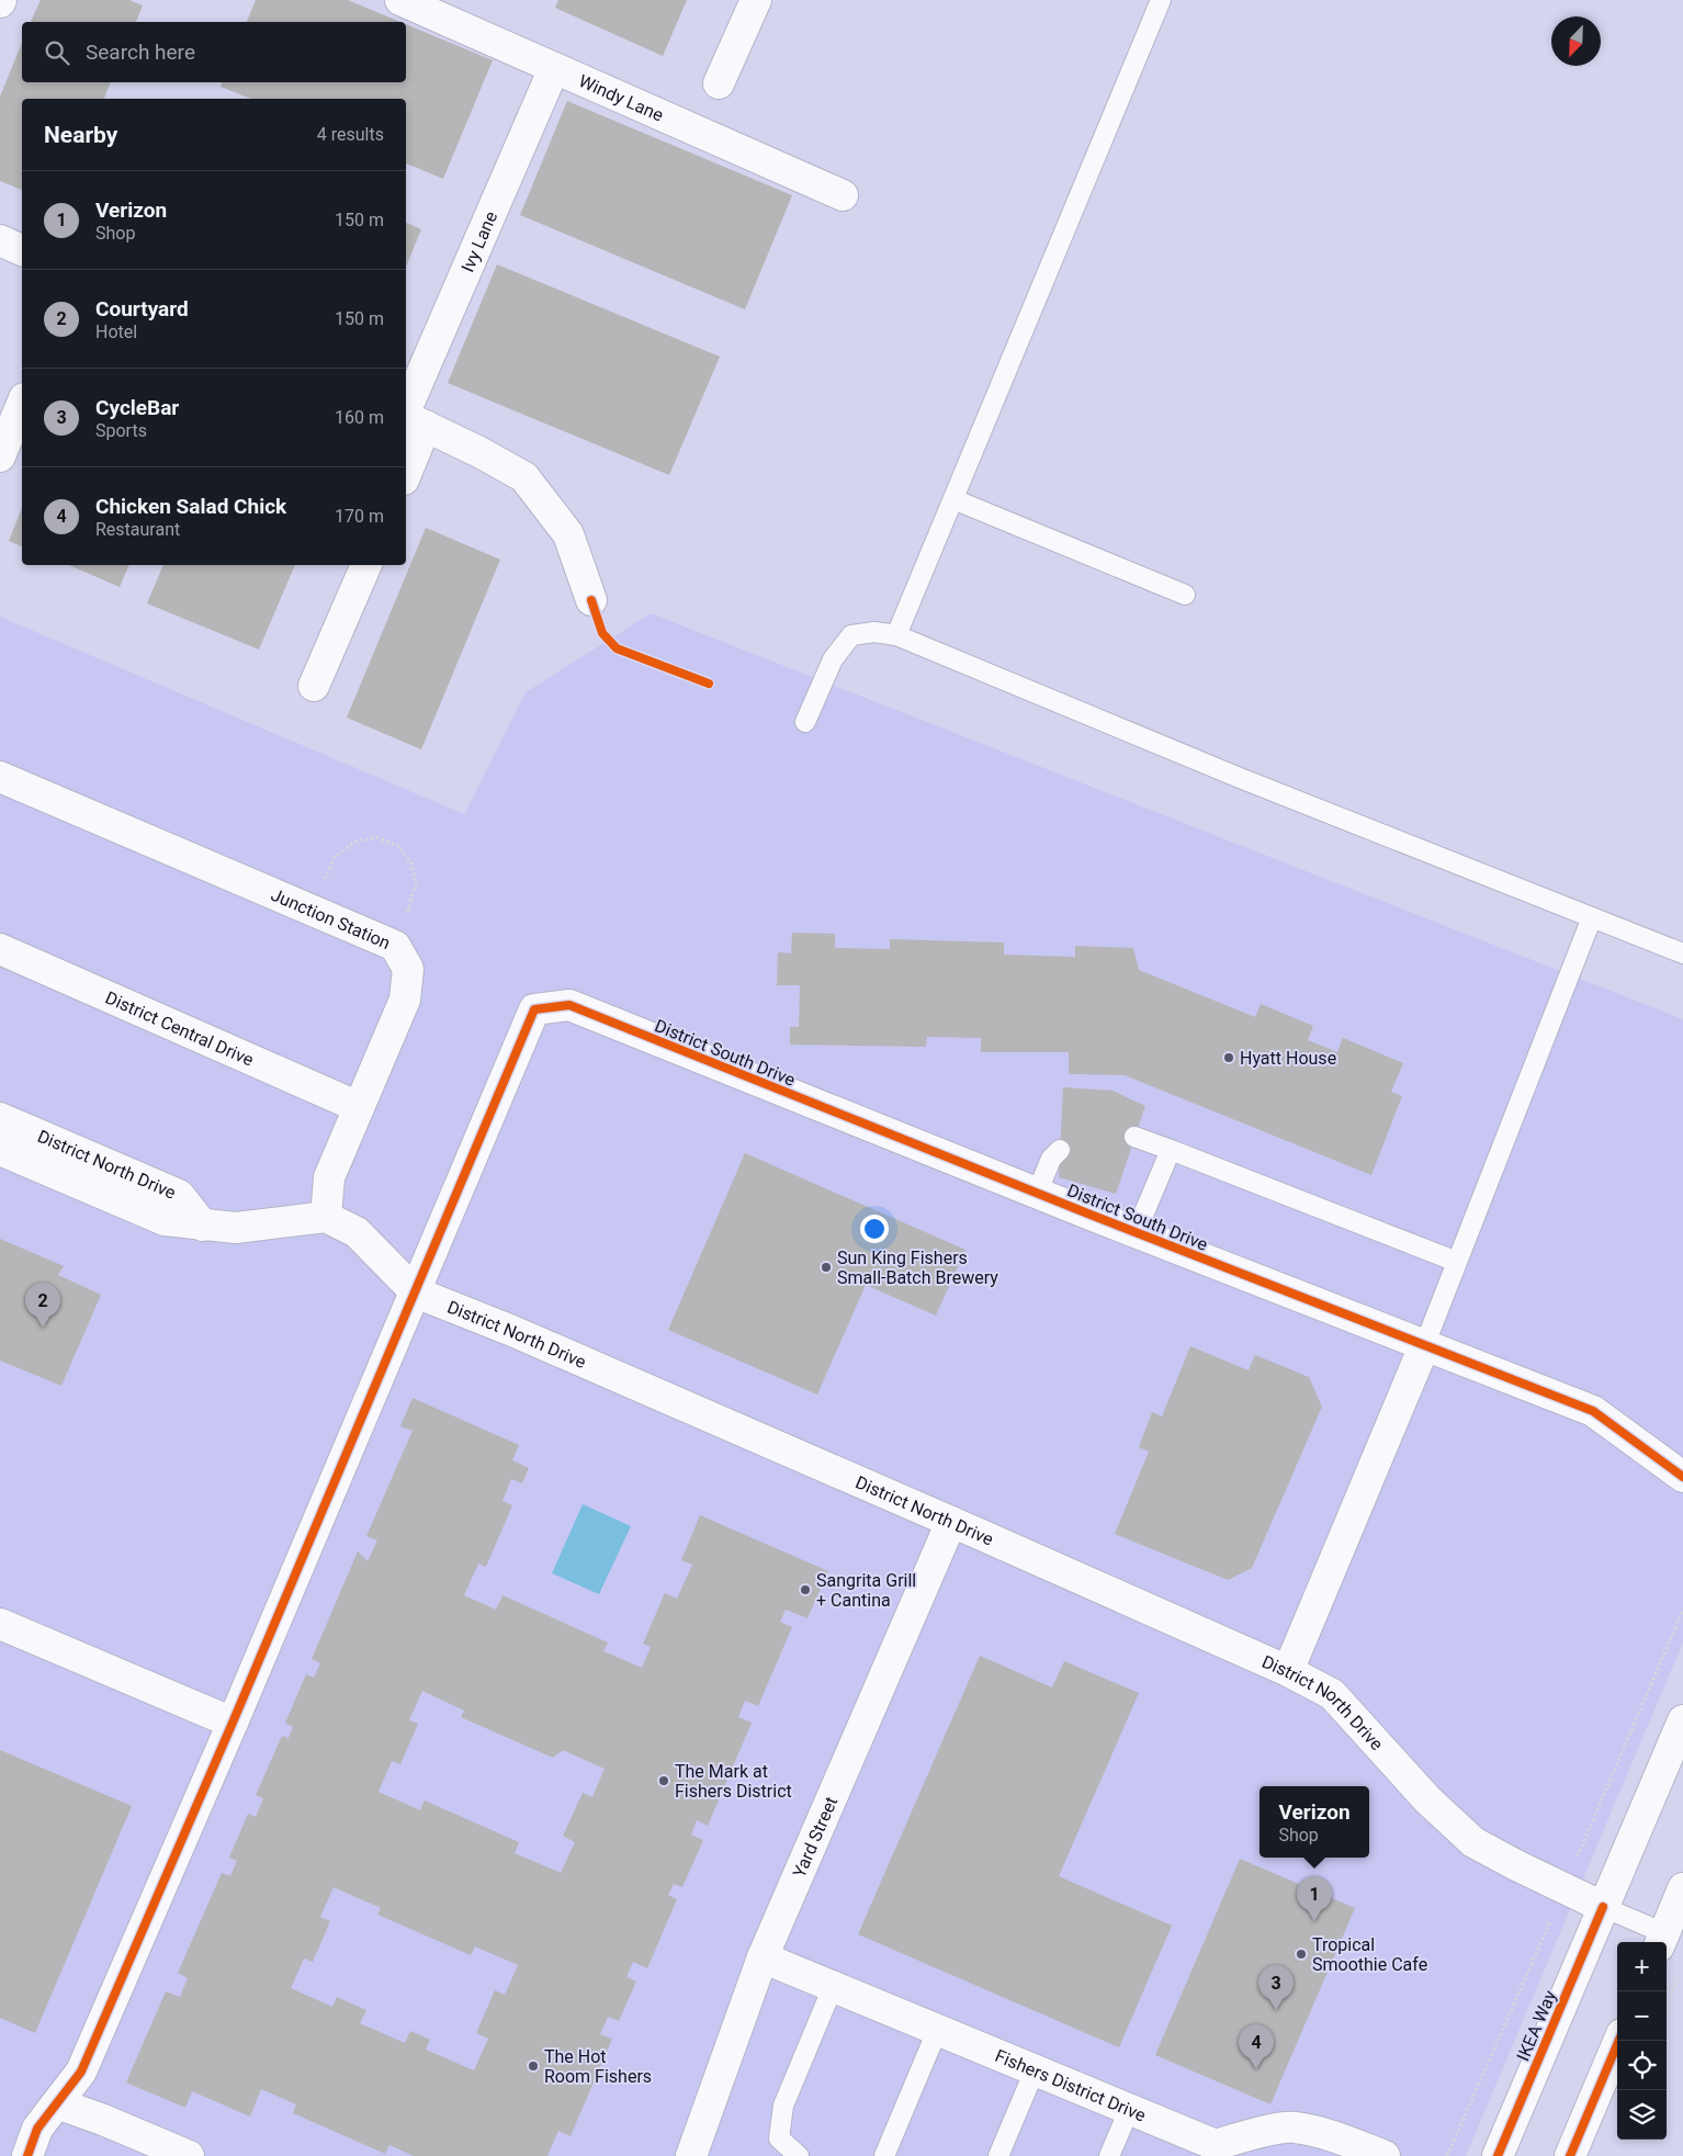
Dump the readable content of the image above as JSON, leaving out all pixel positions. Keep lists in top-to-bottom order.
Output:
{
  "streets": {
    "street": [
      "Windy Lane",
      "Ivy Lane",
      "Junction Station",
      "District Central Drive",
      "District South Drive",
      "District North Drive",
      "Yard Street",
      "IKEA Way",
      "Fishers District Drive"
    ]
  },
  "crossings": [
    ["Windy Lane", "Ivy Lane"],
    ["Junction Station", "District Central Drive"],
    ["Junction Station", "District North Drive"],
    ["District South Drive", "District North Drive"],
    ["District North Drive", "Yard Street"],
    ["District North Drive", "IKEA Way"],
    ["Yard Street", "Fishers District Drive"]
  ],
  "places": [
    "Hyatt House",
    "Sun King Fishers Small-Batch Brewery",
    "Sangrita Grill + Cantina",
    "The Mark at Fishers District",
    "Tropical Smoothie Cafe",
    "The Hot Room Fishers"
  ],
  "north": "bottom left",
  "page": {
    "search": "Search here",
    "heading": ["Nearby", "4 results"],
    "list": [
      {
        "mark": "1",
        "name": "Verizon",
        "note": "Shop",
        "value": "150 m"
      },
      {
        "mark": "2",
        "name": "Courtyard",
        "note": "Hotel",
        "value": "150 m"
      },
      {
        "mark": "3",
        "name": "CycleBar",
        "note": "Sports",
        "value": "160 m"
      },
      {
        "mark": "4",
        "name": "Chicken Salad Chick",
        "note": "Restaurant",
        "value": "170 m"
      }
    ],
    "pins": [
      "2",
      "1",
      "3",
      "4"
    ],
    "popup": ["Verizon", "Shop"],
    "map_buttons": ["+", "−"]
  }
}
